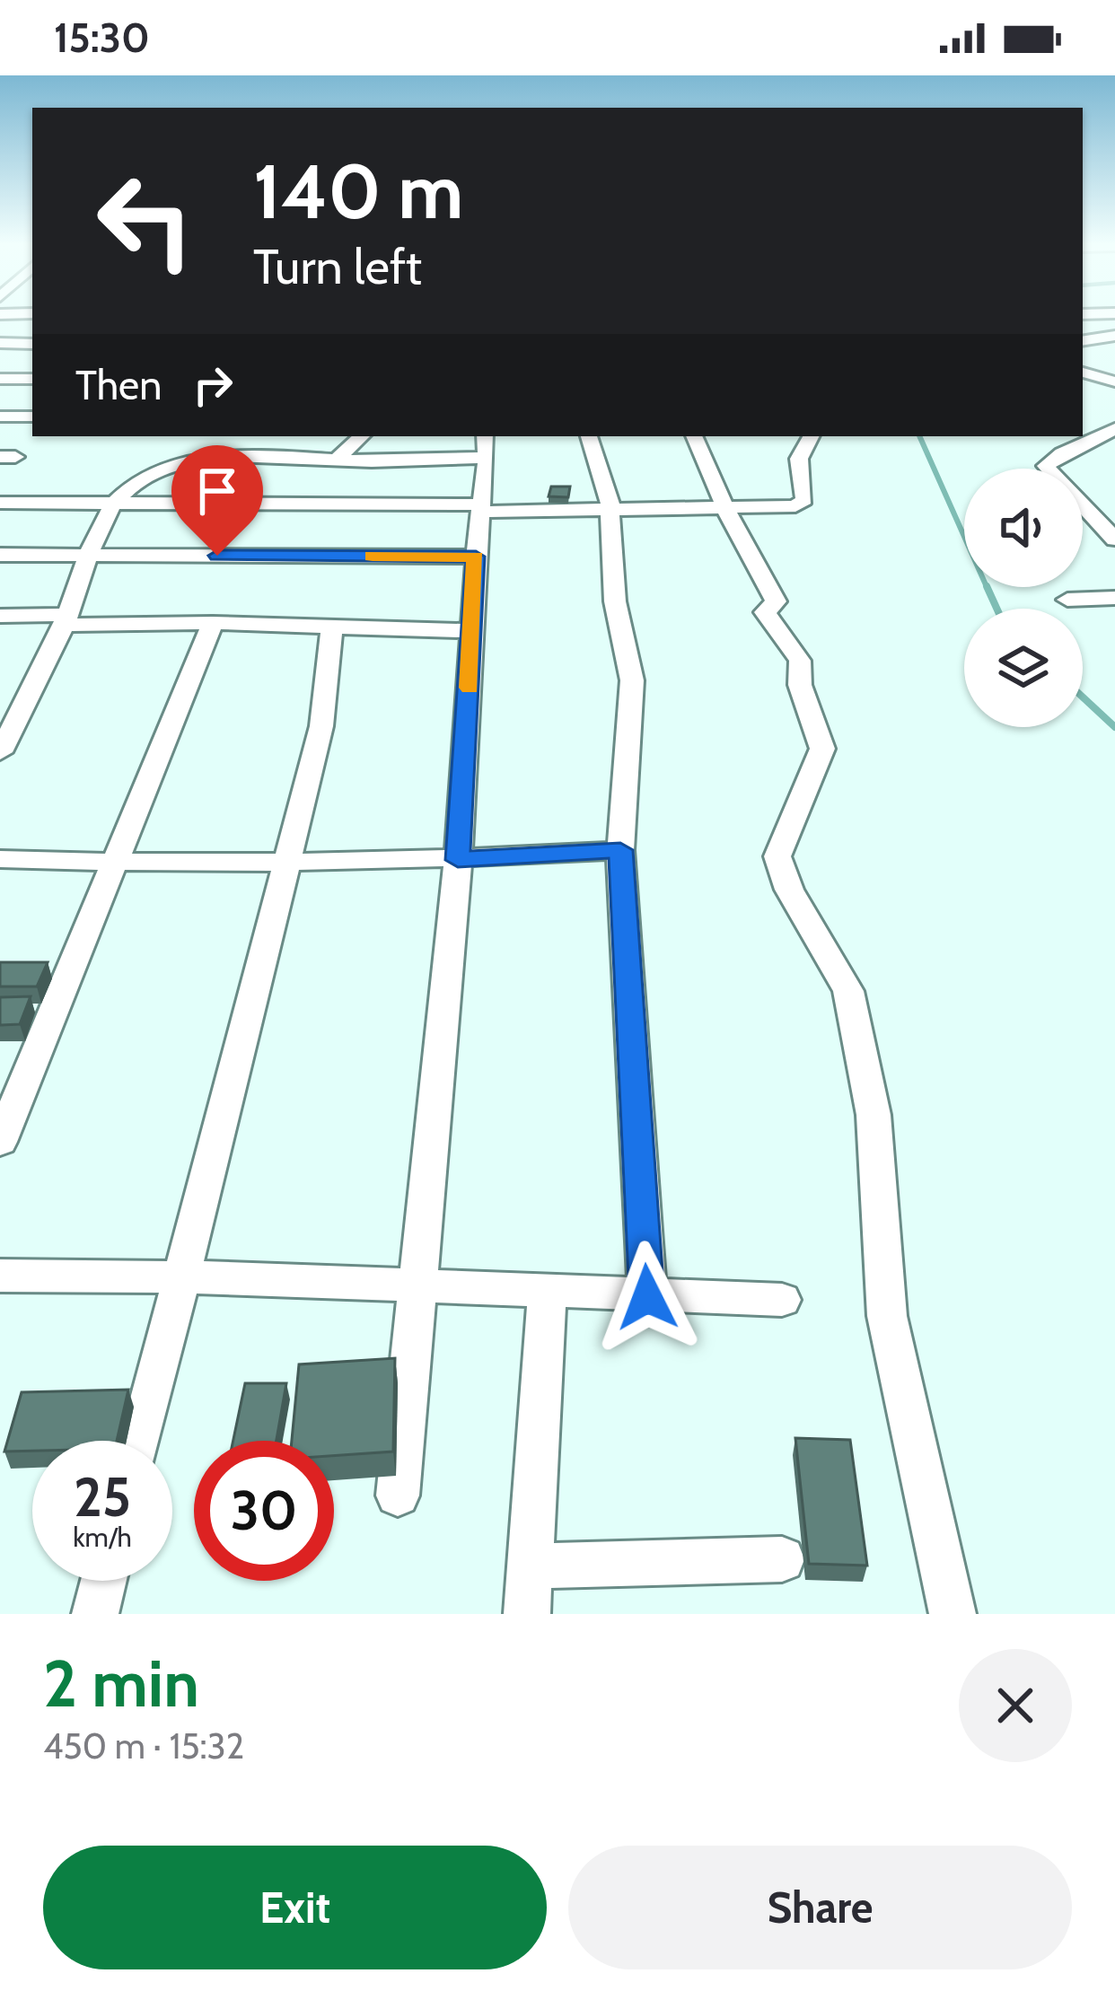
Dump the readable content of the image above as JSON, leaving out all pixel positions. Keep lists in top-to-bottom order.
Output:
{
  "page": {
    "status": "15:30",
    "turn": ["140 m", "Turn left"],
    "then": "Then",
    "speed": "25 km/h",
    "limit": "30",
    "heading": ["2 min", "450 m · 15:32"],
    "buttons": ["Exit", "Share"]
  }
}
